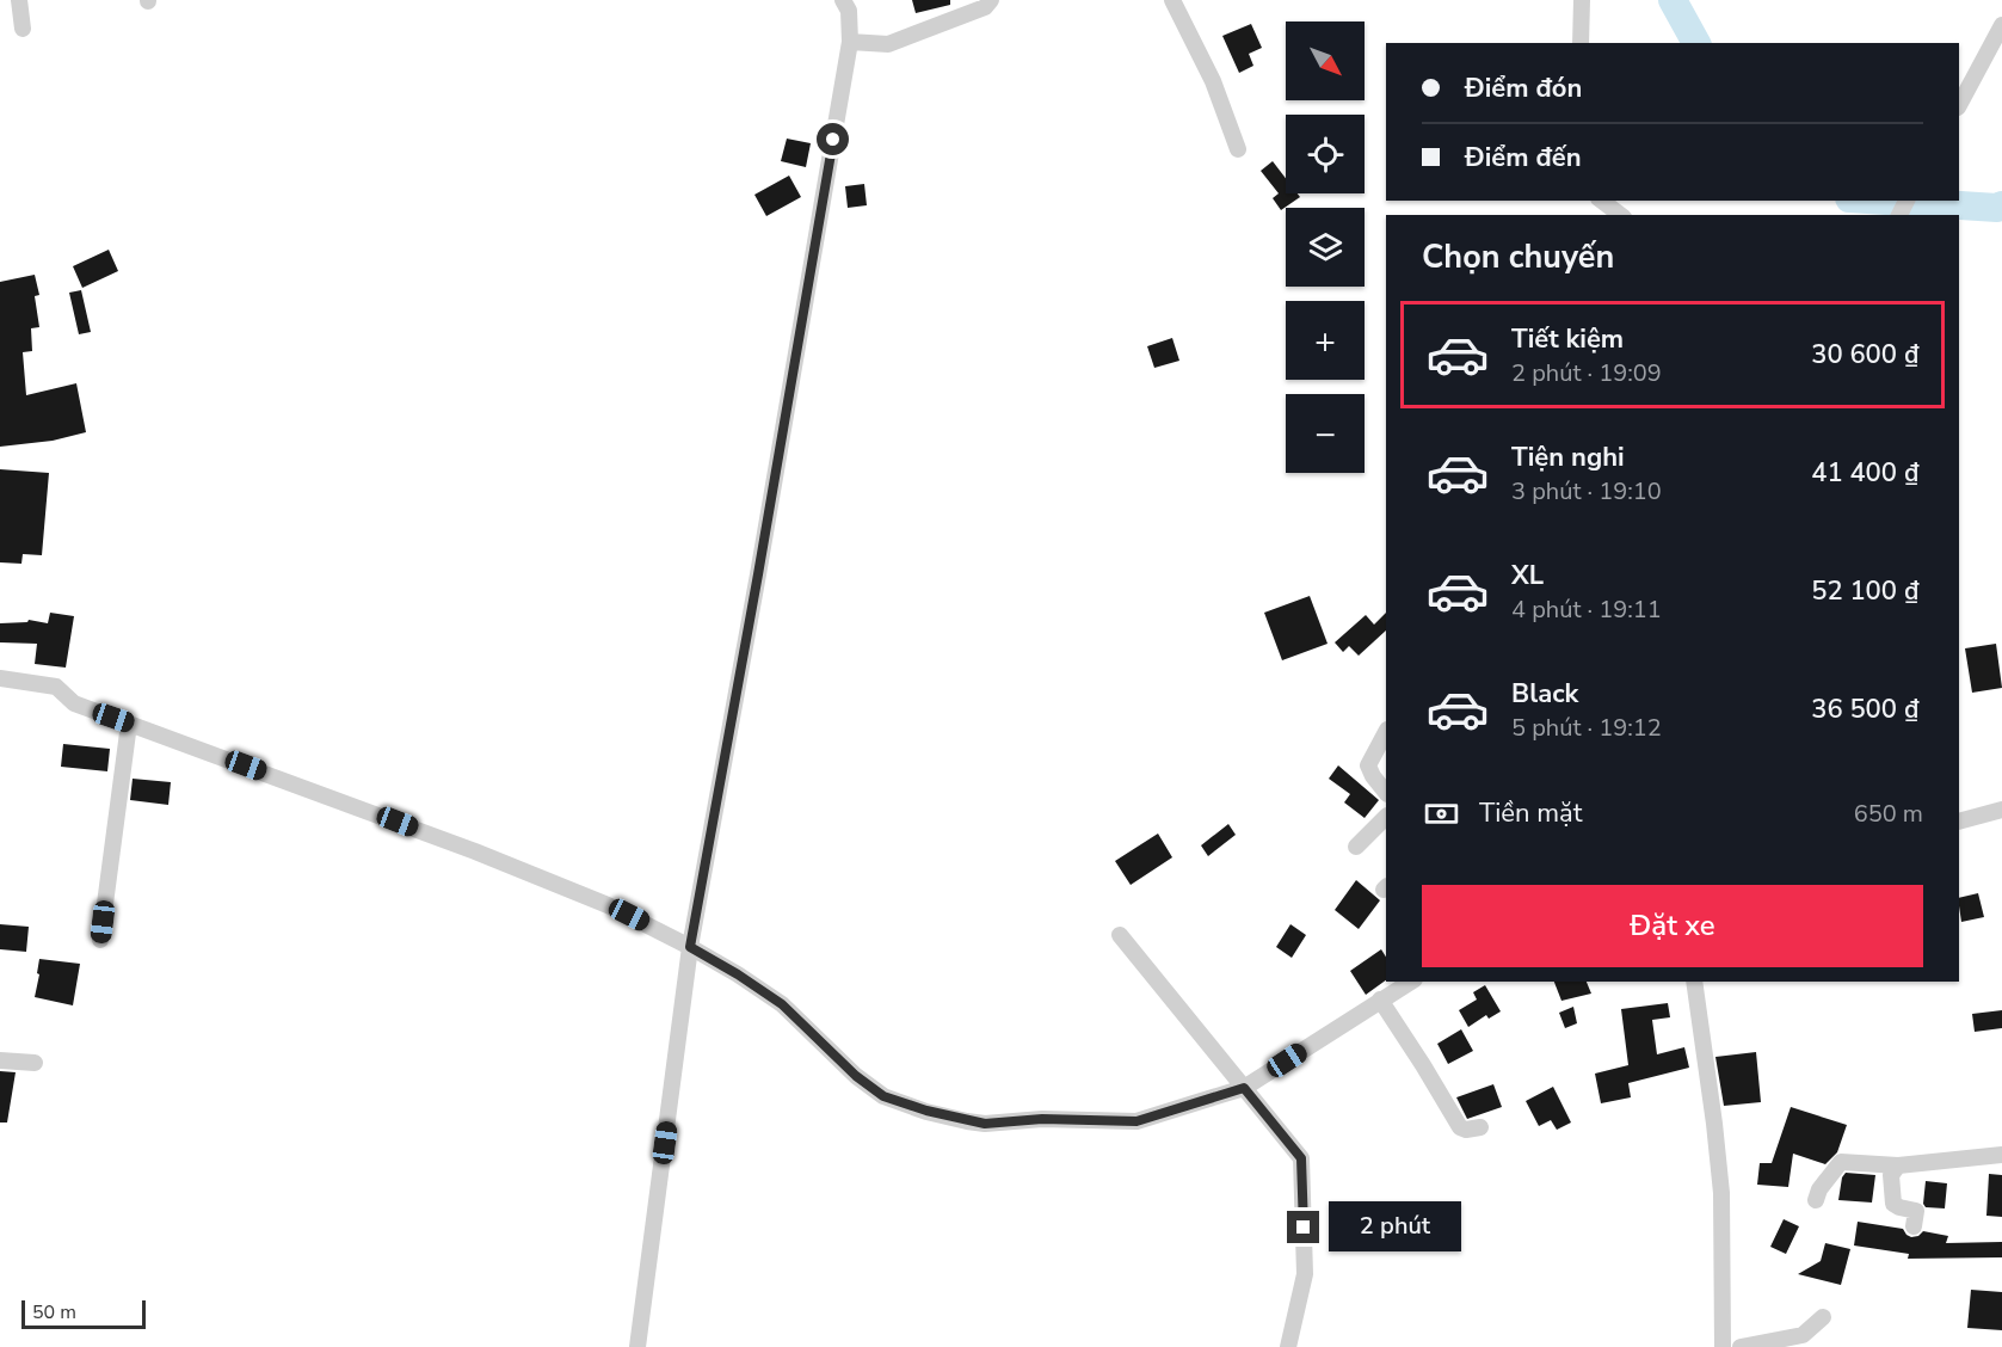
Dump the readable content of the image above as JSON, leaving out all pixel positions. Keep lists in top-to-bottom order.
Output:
{
  "scale_bar": "50 m",
  "north": "bottom right",
  "page": {
    "map_buttons": ["+", "−"],
    "banner": ["Điểm đón", "Điểm đến"],
    "heading": "Chọn chuyến",
    "list": [
      {
        "name": "Tiết kiệm",
        "note": "2 phút · 19:09",
        "value": "30 600 ₫"
      },
      {
        "name": "Tiện nghi",
        "note": "3 phút · 19:10",
        "value": "41 400 ₫"
      },
      {
        "name": "XL",
        "note": "4 phút · 19:11",
        "value": "52 100 ₫"
      },
      {
        "name": "Black",
        "note": "5 phút · 19:12",
        "value": "36 500 ₫"
      }
    ],
    "pay": ["Tiền mặt", "650 m"],
    "buttons": "Đặt xe",
    "bubble": "2 phút",
    "scale": "50 m"
  }
}
